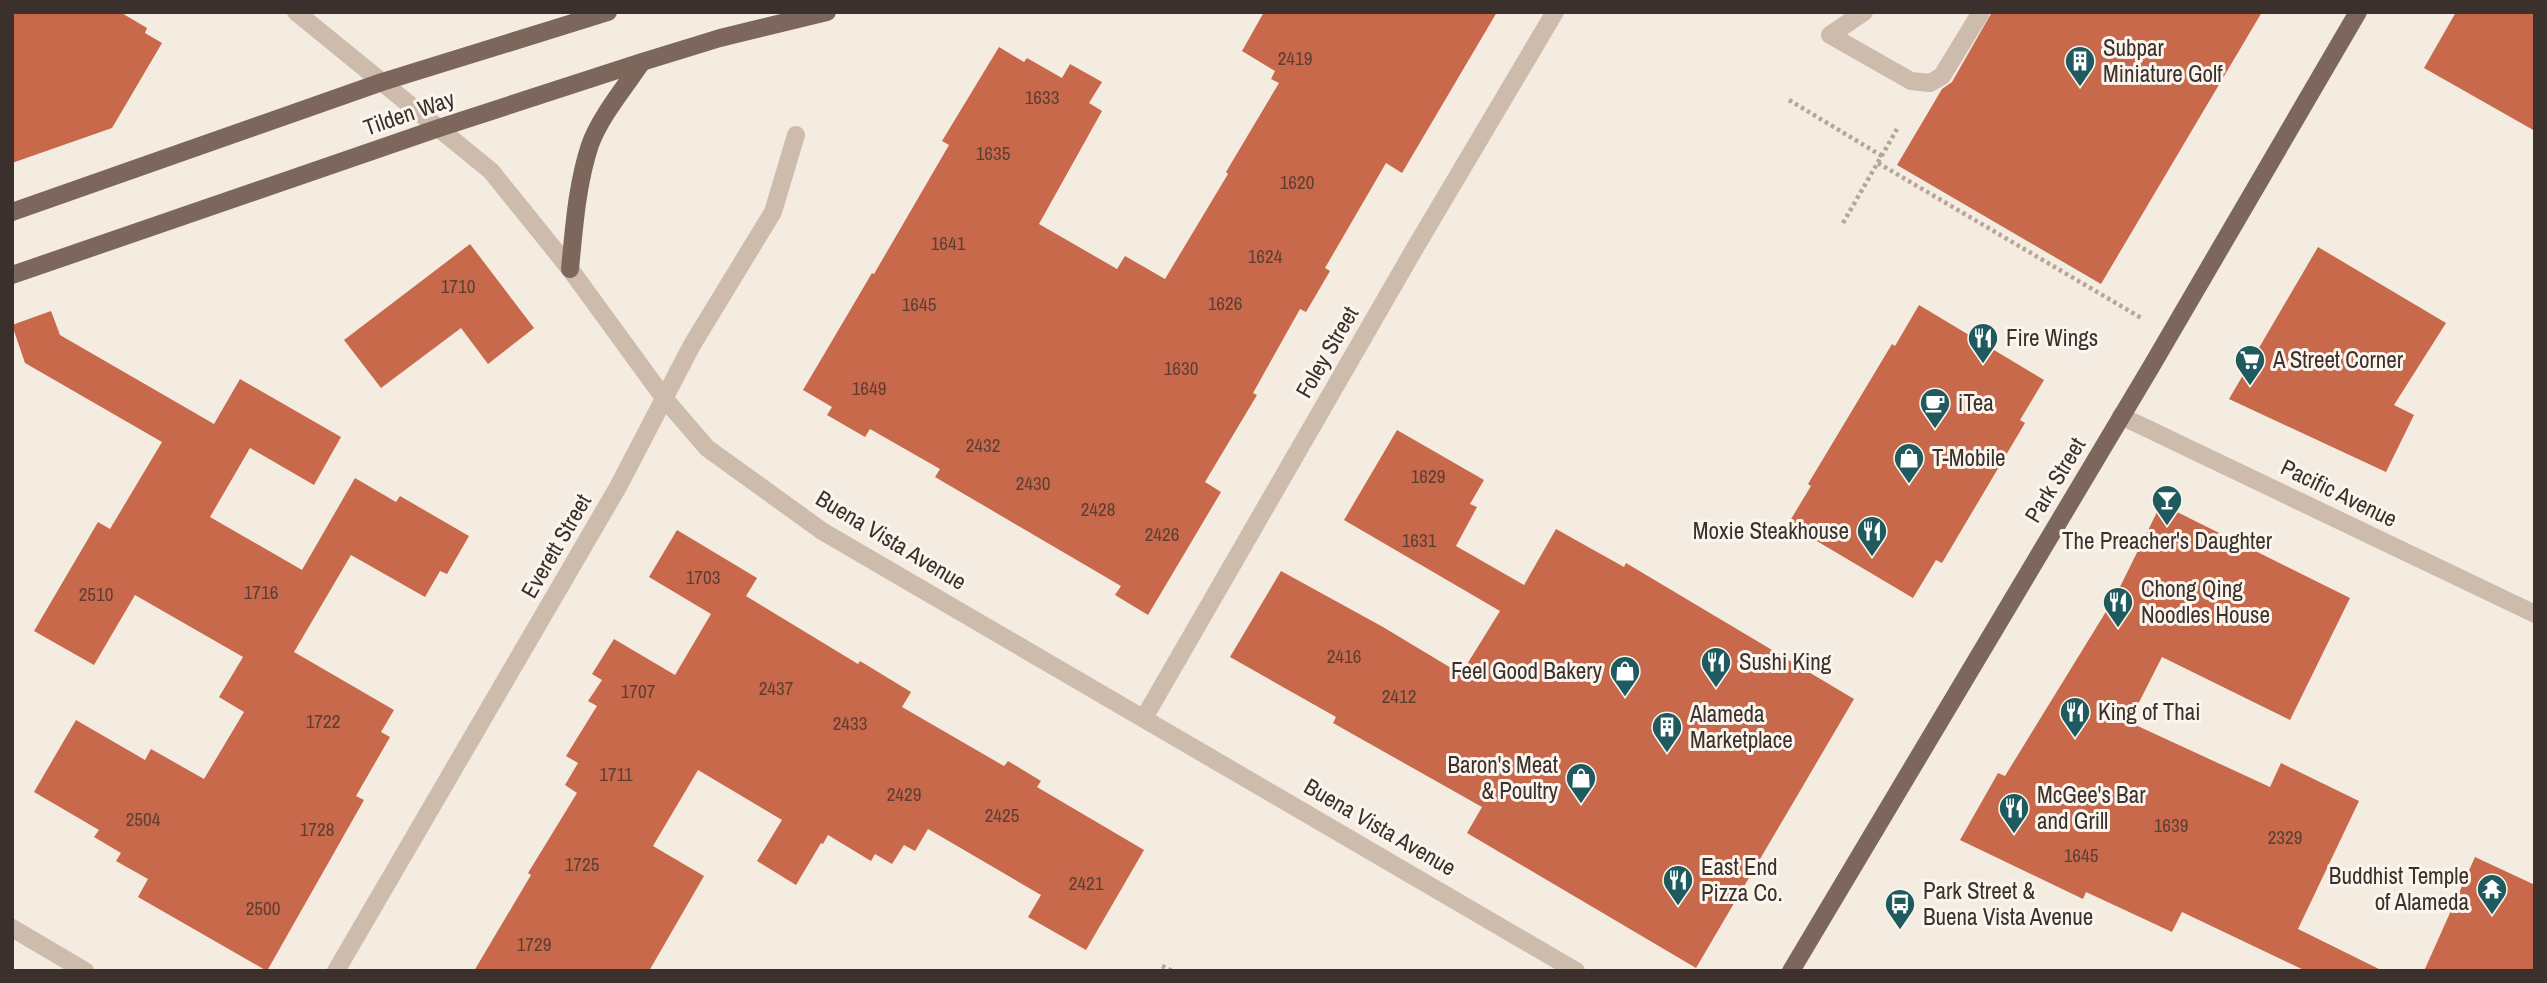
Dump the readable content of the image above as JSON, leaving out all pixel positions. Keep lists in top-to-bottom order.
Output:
{
  "streets": {
    "main road": ["Tilden Way", "Park Street"],
    "street": [
      "Foley Street",
      "Pacific Avenue",
      "Buena Vista Avenue",
      "Everett Street"
    ]
  },
  "crossings": [
    ["Tilden Way", "Buena Vista Avenue"],
    ["Foley Street", "Buena Vista Avenue"],
    ["Park Street", "Pacific Avenue"],
    ["Buena Vista Avenue", "Everett Street"]
  ],
  "places": {
    "building": ["Subpar Miniature Golf", "Alameda Marketplace"],
    "restaurant": [
      "Fire Wings",
      "Moxie Steakhouse",
      "Chong Qing Noodles House",
      "Sushi King",
      "King of Thai",
      "McGee's Bar and Grill",
      "East End Pizza Co."
    ],
    "supermarket": ["A Street Corner"],
    "cafe": ["iTea"],
    "shop": ["T-Mobile", "Feel Good Bakery", "Baron's Meat & Poultry"],
    "bar": ["The Preacher's Daughter"],
    "temple": ["Buddhist Temple of Alameda"],
    "bus stop": ["Park Street & Buena Vista Avenue"]
  },
  "house_numbers": [
    "2419",
    "1633",
    "1635",
    "1620",
    "1641",
    "1624",
    "1710",
    "1626",
    "1645",
    "1630",
    "1649",
    "2432",
    "1629",
    "2430",
    "2428",
    "2426",
    "1631",
    "1703",
    "1716",
    "2510",
    "2416",
    "2437",
    "1707",
    "2412",
    "1722",
    "2433",
    "1711",
    "2429",
    "2425",
    "2504",
    "1639",
    "1728",
    "2329",
    "1645",
    "1725",
    "2421",
    "2500",
    "1729"
  ]
}
